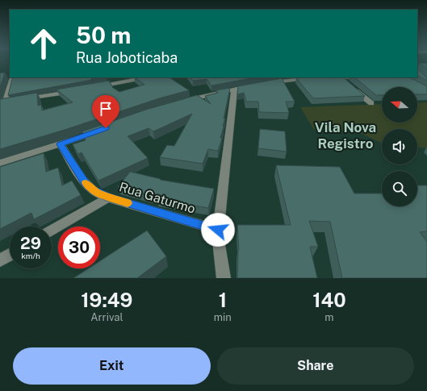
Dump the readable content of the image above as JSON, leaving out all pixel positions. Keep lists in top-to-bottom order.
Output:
{
  "streets": {
    "street": ["Rua Gaturmo"]
  },
  "districts": ["Vila Nova Registro"],
  "north": "left",
  "page": {
    "turn": ["50 m", "Rua Joboticaba"],
    "speed": "29 km/h",
    "limit": "30",
    "eta": [
      "19:49",
      "Arrival",
      "1",
      "min",
      "140",
      "m"
    ],
    "buttons": ["Exit", "Share"]
  }
}
